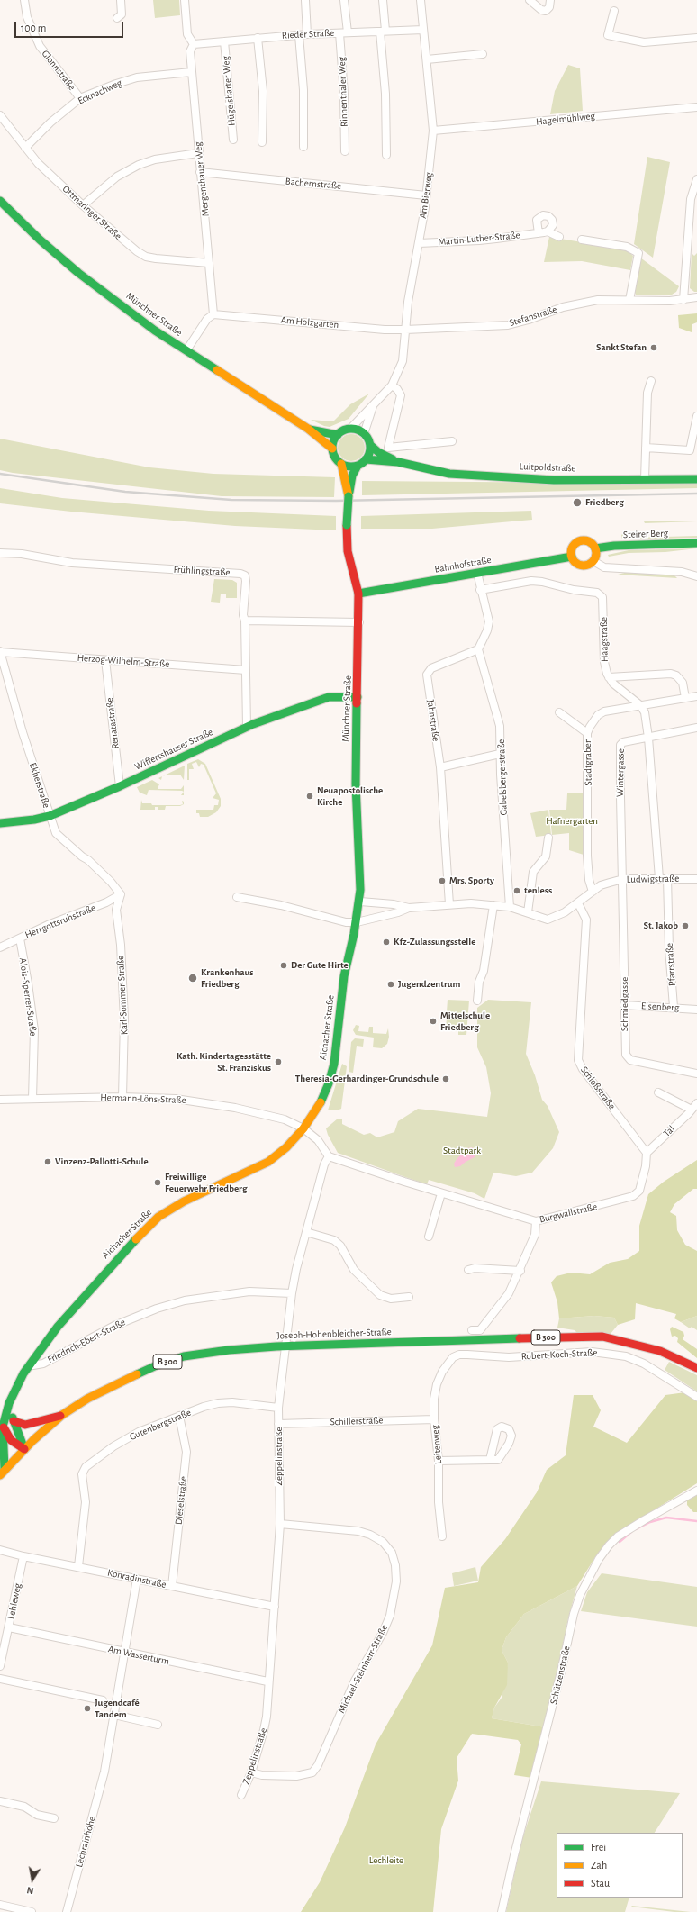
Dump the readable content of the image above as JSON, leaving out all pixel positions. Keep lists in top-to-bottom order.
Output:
{
  "streets": {
    "main road": [
      "Münchner Straße",
      "Luitpoldstraße",
      "Steirer Berg",
      "Bahnhofstraße",
      "Wiffertshauser Straße",
      "Aichacher Straße",
      "Joseph-Hohenbleicher-Straße",
      "B 300"
    ],
    "street": [
      "Rieder Straße",
      "Glonnstraße",
      "Hügelsharter Weg",
      "Ecknachweg",
      "Rinnenthaler Weg",
      "Hagelmühlweg",
      "Mergenthauer Weg",
      "Bachernstraße",
      "Am Bierweg",
      "Ottmaringer Straße",
      "Martin-Luther-Straße",
      "Stefanstraße",
      "Am Holzgarten",
      "Frühlingstraße",
      "Haagstraße",
      "Herzog-Wilhelm-Straße",
      "Jahnstraße",
      "Renatastraße",
      "Stadtgraben",
      "Wintergasse",
      "Gabelsbergerstraße",
      "Ekherstraße",
      "Ludwigstraße",
      "Herrgottsruhstraße",
      "Pfarrstraße",
      "Karl-Sommer-Straße",
      "Alois-Sperrer-Straße",
      "Schmiedgasse",
      "Eisenberg",
      "Schloßstraße",
      "Hermann-Löns-Straße",
      "Tal",
      "Burgwallstraße",
      "Friedrich-Ebert-Straße",
      "Robert-Koch-Straße",
      "Schillerstraße",
      "Gutenbergstraße",
      "Leitenweg",
      "Zeppelinstraße",
      "Dieselstraße",
      "Konradinstraße",
      "Lehleweg",
      "Am Wasserturm",
      "Michael-Steinherr-Straße",
      "Schützenstraße",
      "Lechrainhöhe"
    ]
  },
  "crossings": [
    ["Rieder Straße", "Hügelsharter Weg"],
    ["Rieder Straße", "Rinnenthaler Weg"],
    ["Rieder Straße", "Mergenthauer Weg"],
    ["Rieder Straße", "Am Bierweg"],
    ["Glonnstraße", "Ecknachweg"],
    ["Ecknachweg", "Mergenthauer Weg"],
    ["Ecknachweg", "Ottmaringer Straße"],
    ["Hagelmühlweg", "Am Bierweg"],
    ["Mergenthauer Weg", "Bachernstraße"],
    ["Mergenthauer Weg", "Ottmaringer Straße"],
    ["Mergenthauer Weg", "Am Holzgarten"],
    ["Bachernstraße", "Am Bierweg"],
    ["Am Bierweg", "Martin-Luther-Straße"],
    ["Am Bierweg", "Stefanstraße"],
    ["Am Bierweg", "Am Holzgarten"],
    ["Münchner Straße", "Luitpoldstraße"],
    ["Münchner Straße", "Bahnhofstraße"],
    ["Münchner Straße", "Wiffertshauser Straße"],
    ["Münchner Straße", "Ludwigstraße"],
    ["Münchner Straße", "Aichacher Straße"],
    ["Stefanstraße", "Am Holzgarten"],
    ["Steirer Berg", "Bahnhofstraße"],
    ["Haagstraße", "Stadtgraben"],
    ["Herzog-Wilhelm-Straße", "Renatastraße"],
    ["Herzog-Wilhelm-Straße", "Ekherstraße"],
    ["Jahnstraße", "Gabelsbergerstraße"],
    ["Jahnstraße", "Ludwigstraße"],
    ["Renatastraße", "Wiffertshauser Straße"],
    ["Wiffertshauser Straße", "Ekherstraße"],
    ["Stadtgraben", "Ludwigstraße"],
    ["Wintergasse", "Ludwigstraße"],
    ["Wintergasse", "Schmiedgasse"],
    ["Gabelsbergerstraße", "Ludwigstraße"],
    ["Ekherstraße", "Herrgottsruhstraße"],
    ["Ekherstraße", "Karl-Sommer-Straße"],
    ["Ludwigstraße", "Pfarrstraße"],
    ["Ludwigstraße", "Schmiedgasse"],
    ["Ludwigstraße", "Aichacher Straße"],
    ["Ludwigstraße", "Schloßstraße"],
    ["Herrgottsruhstraße", "Karl-Sommer-Straße"],
    ["Herrgottsruhstraße", "Alois-Sperrer-Straße"],
    ["Pfarrstraße", "Eisenberg"],
    ["Karl-Sommer-Straße", "Hermann-Löns-Straße"],
    ["Alois-Sperrer-Straße", "Hermann-Löns-Straße"],
    ["Schmiedgasse", "Eisenberg"],
    ["Aichacher Straße", "Hermann-Löns-Straße"],
    ["Aichacher Straße", "B 300"],
    ["Aichacher Straße", "Friedrich-Ebert-Straße"],
    ["Schloßstraße", "Tal"],
    ["Schloßstraße", "Burgwallstraße"],
    ["Tal", "Burgwallstraße"],
    ["Burgwallstraße", "Zeppelinstraße"],
    ["Joseph-Hohenbleicher-Straße", "B 300"],
    ["Joseph-Hohenbleicher-Straße", "Zeppelinstraße"],
    ["Friedrich-Ebert-Straße", "Zeppelinstraße"],
    ["Robert-Koch-Straße", "Leitenweg"],
    ["Schillerstraße", "Leitenweg"],
    ["Schillerstraße", "Zeppelinstraße"],
    ["Gutenbergstraße", "Zeppelinstraße"],
    ["Gutenbergstraße", "Dieselstraße"],
    ["Gutenbergstraße", "Konradinstraße"],
    ["Zeppelinstraße", "Konradinstraße"],
    ["Zeppelinstraße", "Am Wasserturm"],
    ["Zeppelinstraße", "Michael-Steinherr-Straße"],
    ["Dieselstraße", "Konradinstraße"],
    ["Konradinstraße", "Lehleweg"],
    ["Konradinstraße", "Lechrainhöhe"],
    ["Lehleweg", "Am Wasserturm"],
    ["Am Wasserturm", "Lechrainhöhe"]
  ],
  "parks": ["Hafnergarten", "Stadtpark", "Lechleite"],
  "places": [
    "Sankt Stefan",
    "Friedberg",
    "Neuapostolische Kirche",
    "Mrs. Sporty",
    "tenless",
    "St. Jakob",
    "Kfz-Zulassungsstelle",
    "Der Gute Hirte",
    "Krankenhaus Friedberg",
    "Jugendzentrum",
    "Mittelschule Friedberg",
    "Kath. Kindertagesstätte St. Franziskus",
    "Theresia-Gerhardinger-Grundschule",
    "Vinzenz-Pallotti-Schule",
    "Freiwillige Feuerwehr Friedberg",
    "Jugendcafé Tandem"
  ],
  "legend": ["Frei", "Zäh", "Stau"],
  "scale_bar": "100 m",
  "north": "bottom"
}
